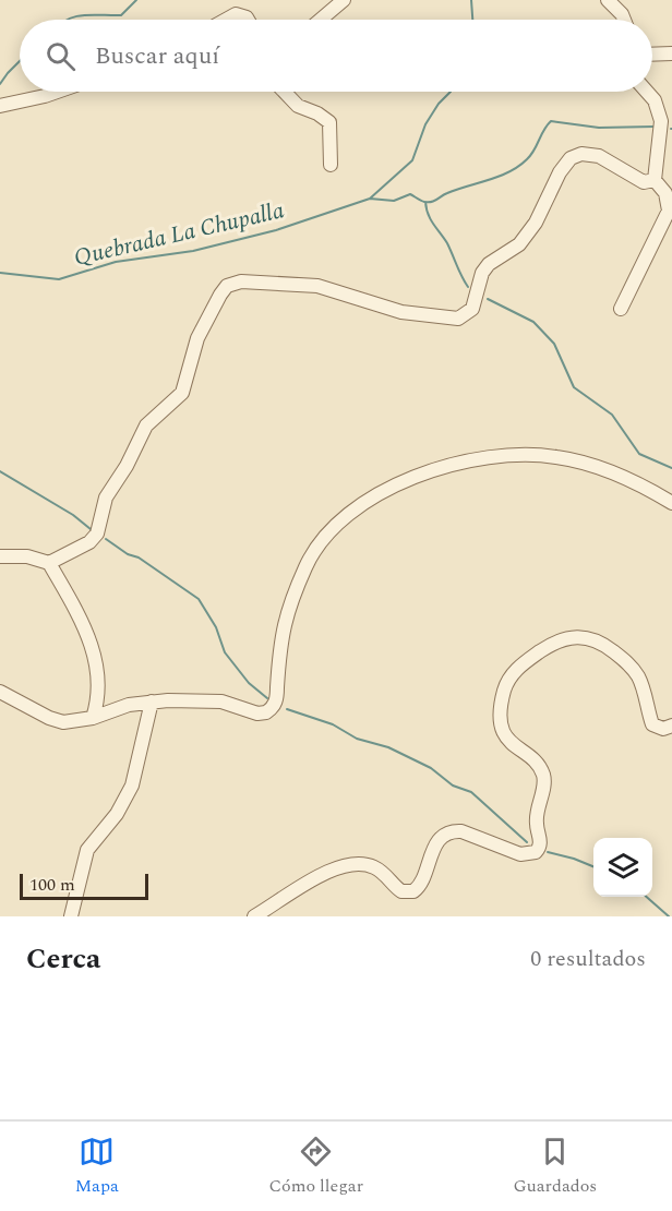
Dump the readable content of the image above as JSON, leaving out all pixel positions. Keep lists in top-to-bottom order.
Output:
{
  "water": ["Quebrada La Chupalla"],
  "scale_bar": "100 m",
  "page": {
    "search": "Buscar aquí",
    "scale": "100 m",
    "heading": ["Cerca", "0 resultados"],
    "nav": ["Mapa", "Cómo llegar", "Guardados"]
  }
}
